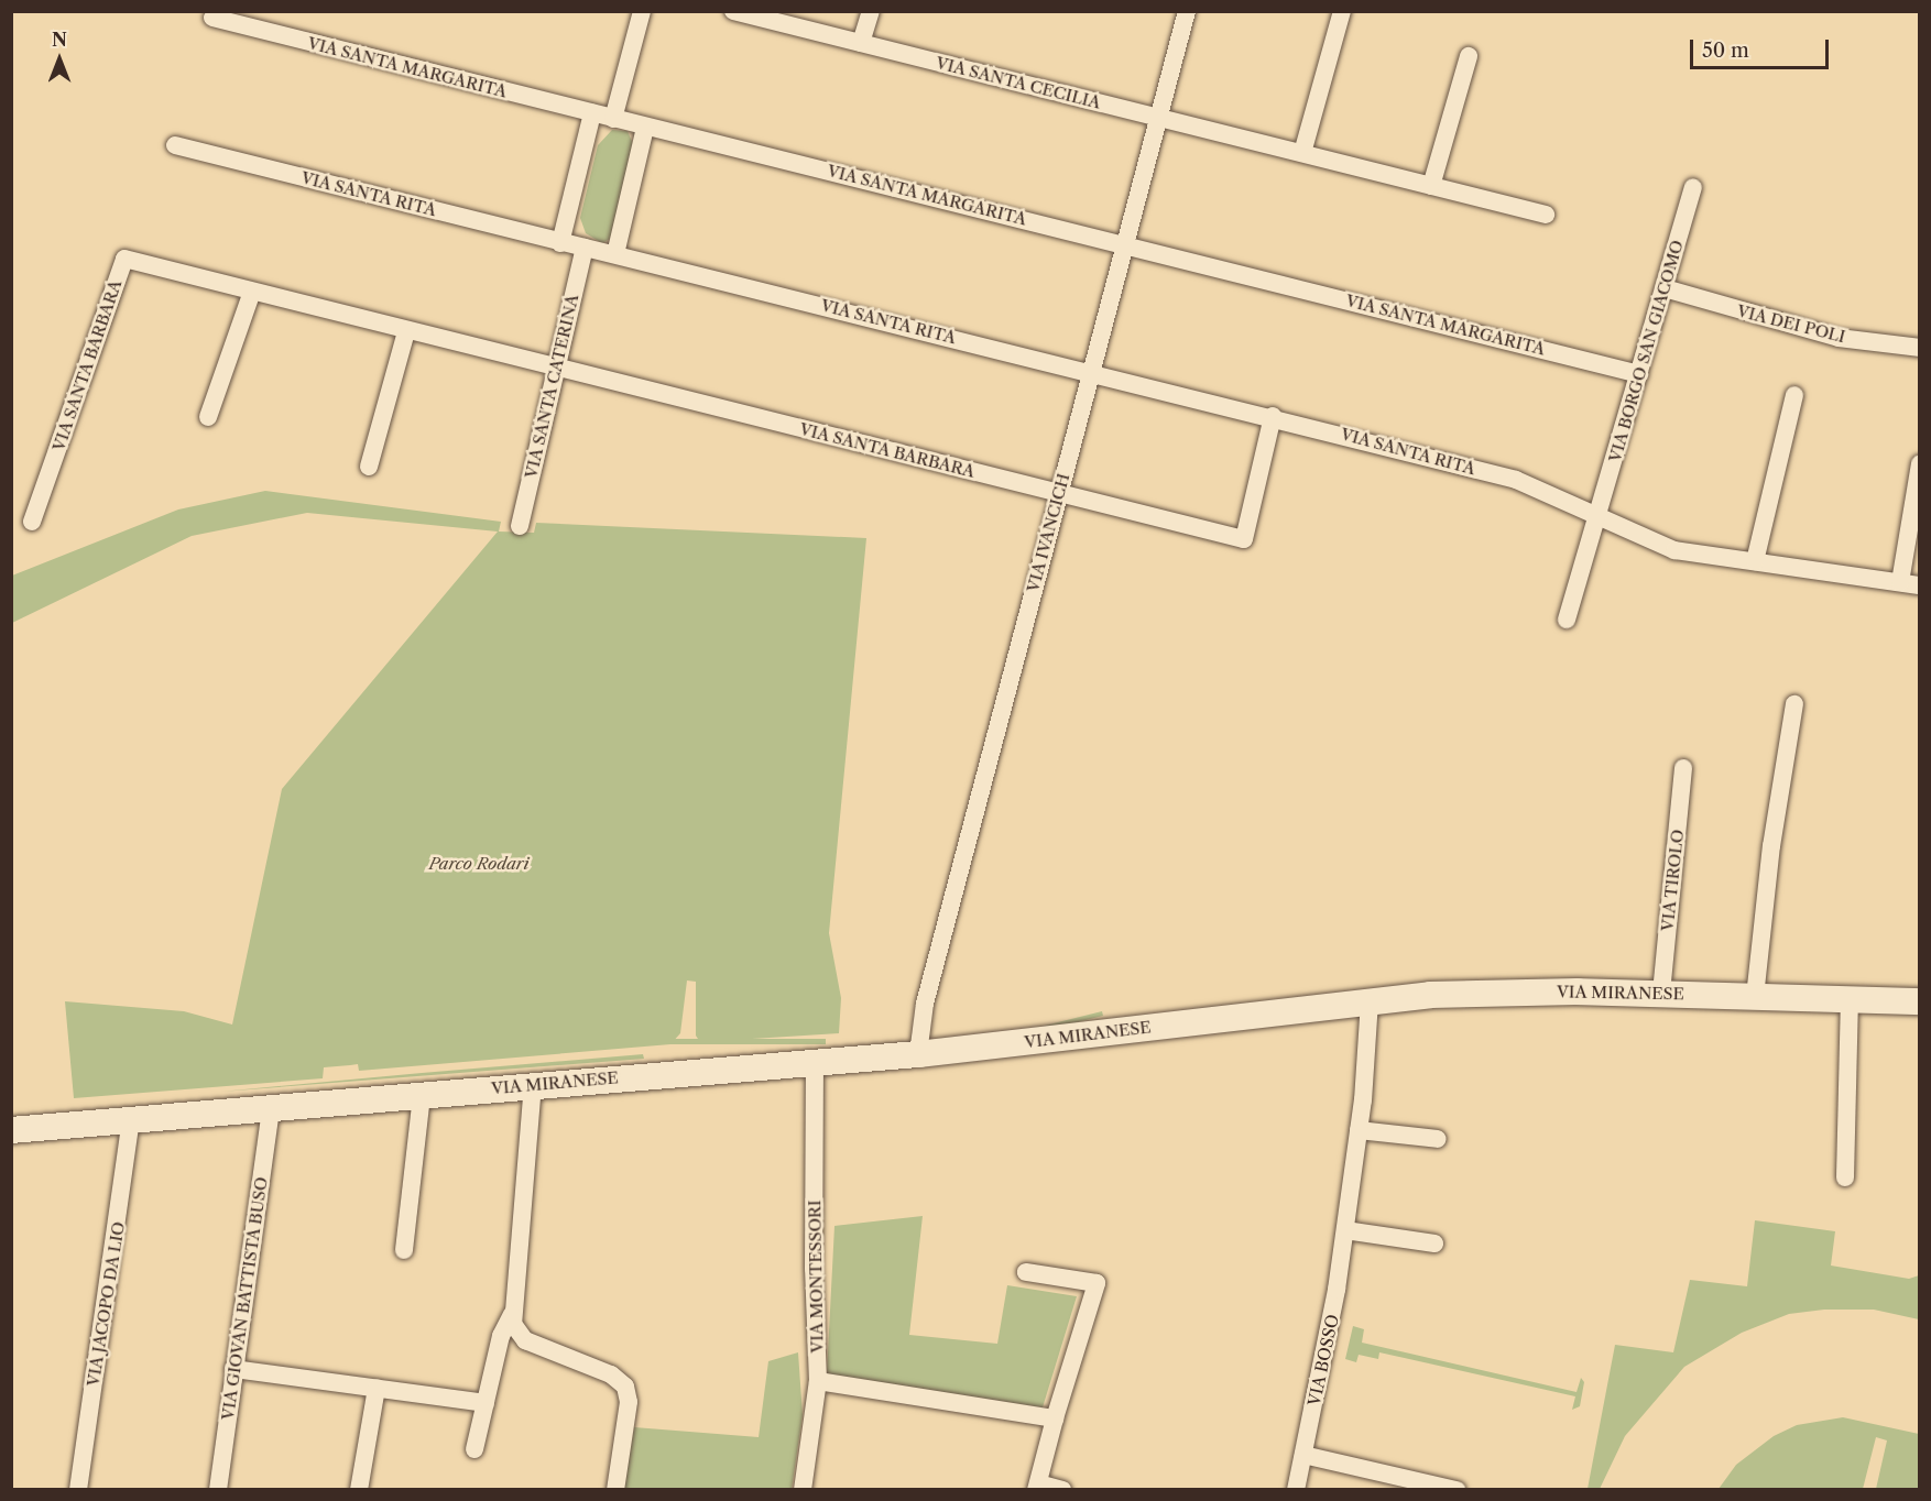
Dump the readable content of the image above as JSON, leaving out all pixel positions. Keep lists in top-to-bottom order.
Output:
{
  "streets": {
    "street": [
      "VIA SANTA MARGARITA",
      "VIA SANTA CECILIA",
      "VIA SANTA RITA",
      "VIA DEI POLI",
      "VIA BORGO SAN GIACOMO",
      "VIA SANTA BARBARA",
      "VIA SANTA CATERINA",
      "VIA IVANCICH",
      "VIA TIROLO",
      "VIA MIRANESE",
      "VIA MONTESSORI",
      "VIA GIOVAN BATTISTA BUSO",
      "VIA JACOPO DA LIO",
      "VIA BOSSO"
    ]
  },
  "crossings": [
    ["VIA SANTA MARGARITA", "VIA BORGO SAN GIACOMO"],
    ["VIA SANTA MARGARITA", "VIA IVANCICH"],
    ["VIA SANTA CECILIA", "VIA IVANCICH"],
    ["VIA SANTA RITA", "VIA BORGO SAN GIACOMO"],
    ["VIA SANTA RITA", "VIA SANTA BARBARA"],
    ["VIA SANTA RITA", "VIA SANTA CATERINA"],
    ["VIA SANTA RITA", "VIA IVANCICH"],
    ["VIA DEI POLI", "VIA BORGO SAN GIACOMO"],
    ["VIA SANTA BARBARA", "VIA SANTA CATERINA"],
    ["VIA SANTA BARBARA", "VIA IVANCICH"],
    ["VIA IVANCICH", "VIA MIRANESE"],
    ["VIA TIROLO", "VIA MIRANESE"],
    ["VIA MIRANESE", "VIA MONTESSORI"],
    ["VIA MIRANESE", "VIA GIOVAN BATTISTA BUSO"],
    ["VIA MIRANESE", "VIA JACOPO DA LIO"],
    ["VIA MIRANESE", "VIA BOSSO"]
  ],
  "parks": ["Parco Rodari"],
  "scale_bar": "50 m",
  "north": "top"
}
